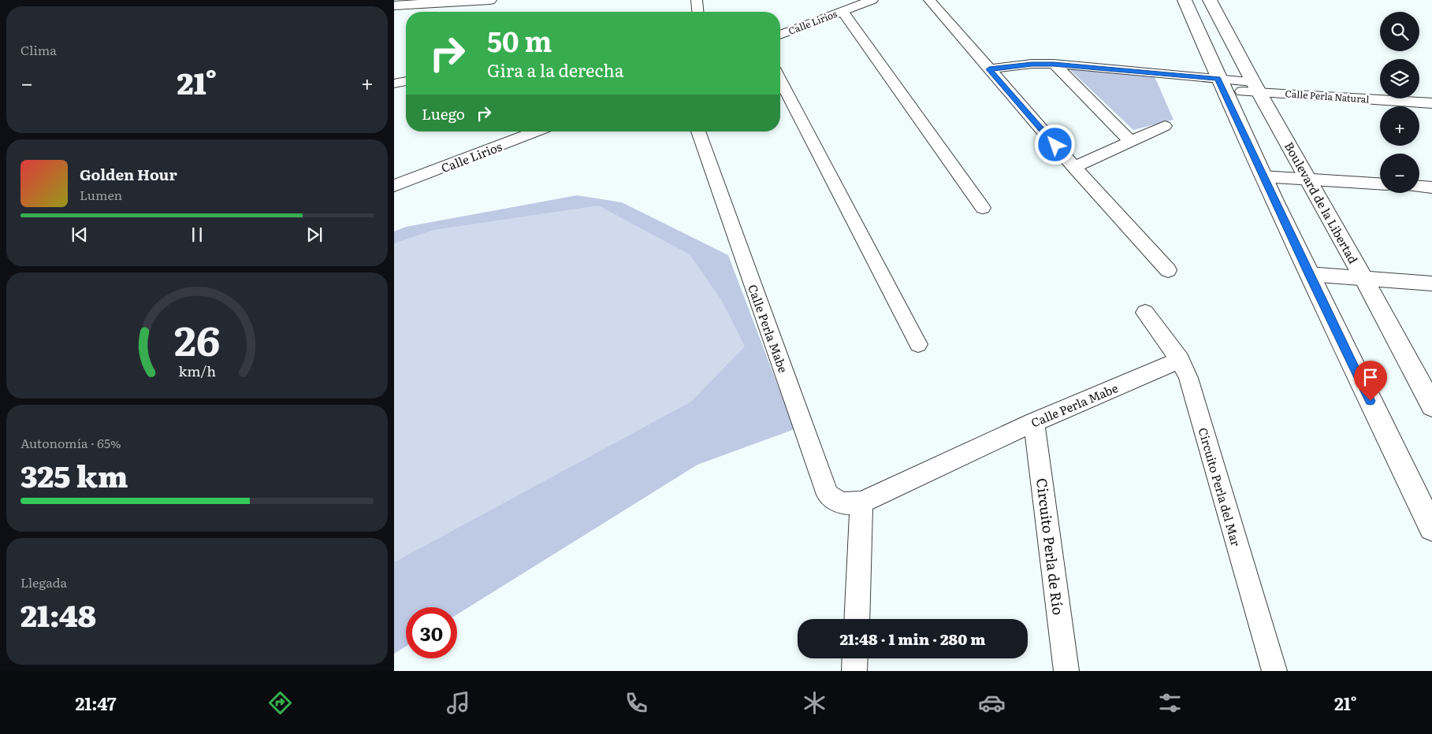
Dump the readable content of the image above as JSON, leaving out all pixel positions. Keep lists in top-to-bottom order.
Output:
{
  "streets": {
    "street": [
      "Calle Lirios",
      "Calle Perla Natural",
      "Boulevard de la Libertad",
      "Calle Perla Mabe",
      "Circuito Perla del Mar",
      "Circuito Perla de Río"
    ]
  },
  "crossings": [
    ["Calle Perla Natural", "Boulevard de la Libertad"],
    ["Calle Perla Mabe", "Circuito Perla del Mar"],
    ["Calle Perla Mabe", "Circuito Perla de Río"]
  ],
  "page": {
    "tile": [
      "Clima",
      ["Autonomía · 65%", "325 km"],
      ["Llegada", "21:48"]
    ],
    "map_buttons": ["+", "−"],
    "turn": ["50 m", "Gira a la derecha"],
    "heat": ["−", "21°", "+"],
    "then": "Luego",
    "song": ["Golden Hour", "Lumen"],
    "limit": "30",
    "trip": "21:48 · 1 min · 280 m",
    "tabs": ["21:47", "21°"],
    "gauge": ["26", "km/h"]
  }
}
